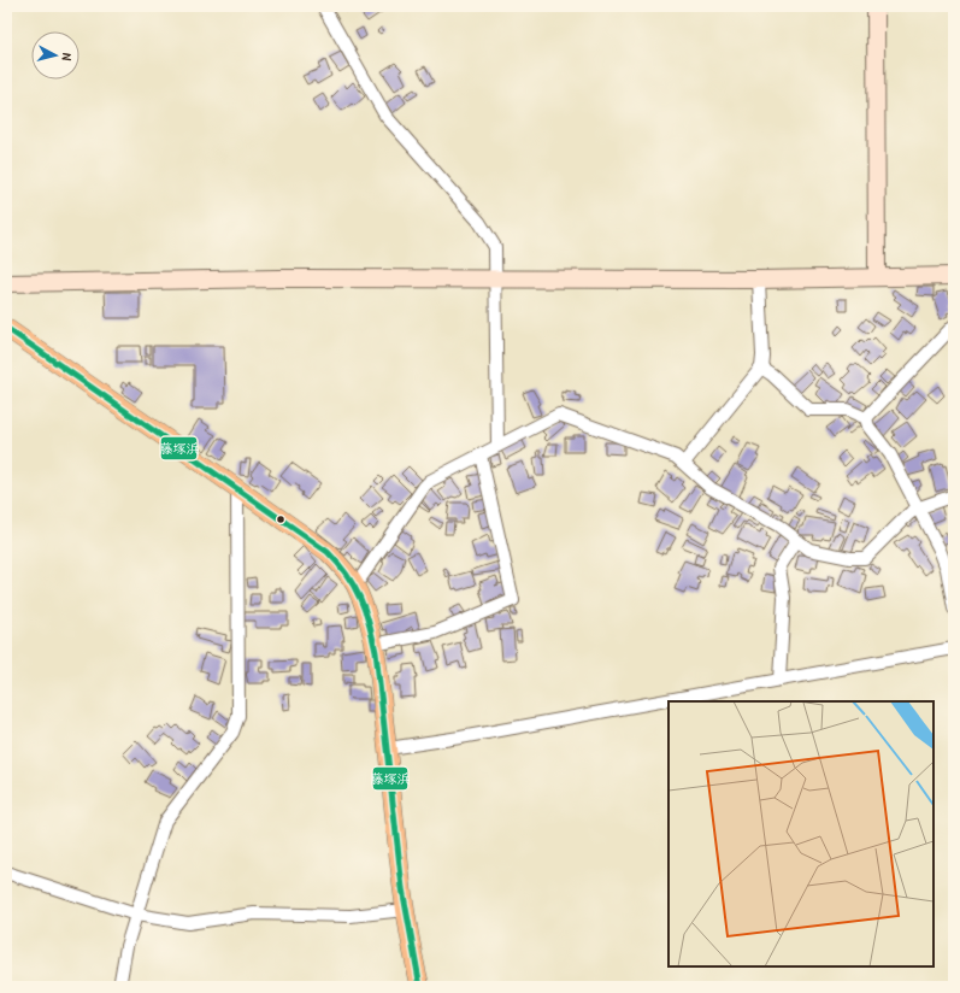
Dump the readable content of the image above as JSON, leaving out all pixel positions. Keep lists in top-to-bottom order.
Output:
{
  "lines": ["transit line 藤塚浜"],
  "north": "right"
}
